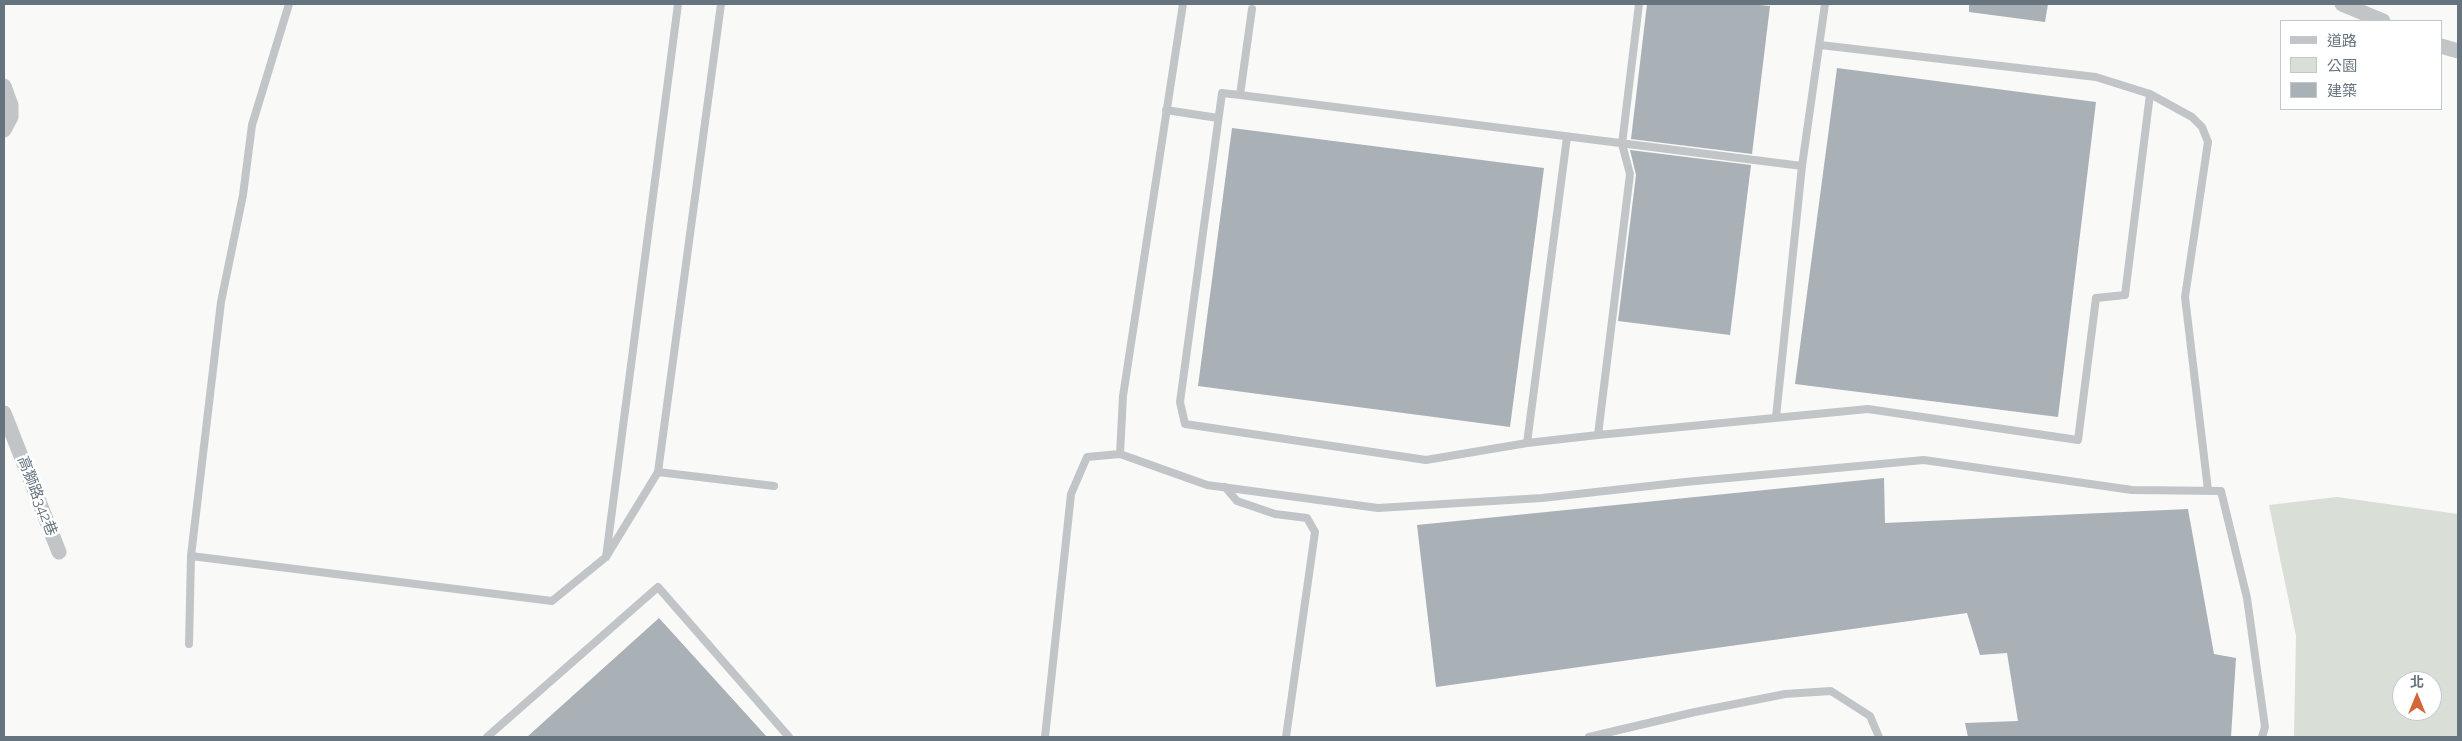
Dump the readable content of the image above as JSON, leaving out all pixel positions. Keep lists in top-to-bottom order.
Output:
{
  "streets": {
    "street": ["高獅路342巷"]
  },
  "legend": ["道路", "公園", "建築"],
  "north": "top"
}
